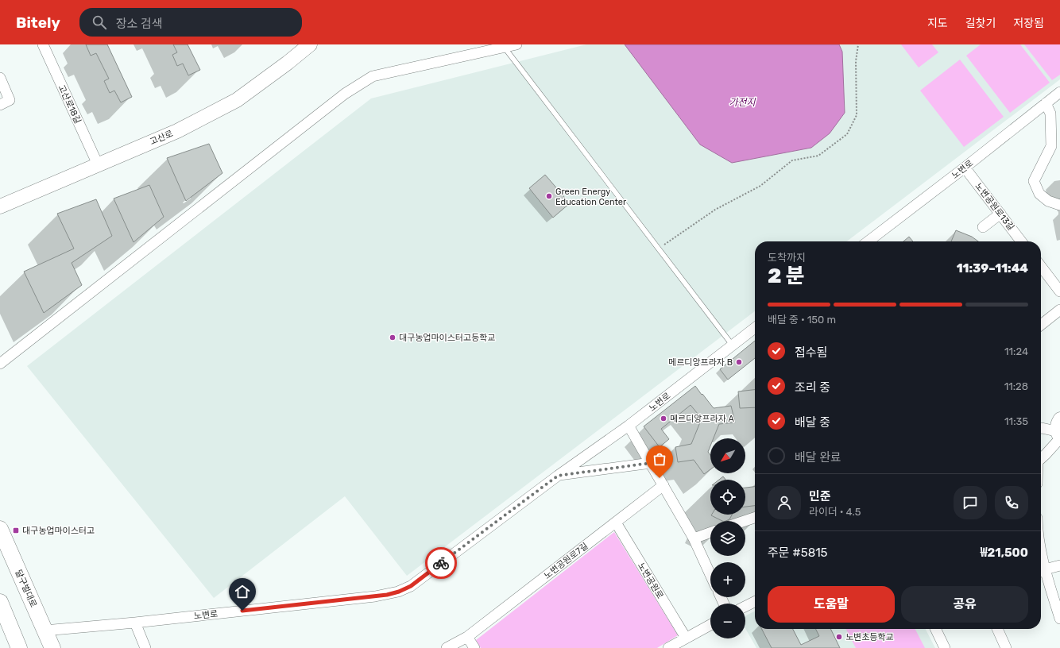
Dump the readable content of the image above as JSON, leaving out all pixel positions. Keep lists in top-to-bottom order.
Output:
{
  "streets": {
    "main road": ["고산로", "달구벌대로"],
    "street": [
      "고산로18길",
      "노변로",
      "노변공원로13길",
      "노변공원로7길",
      "노변공원로"
    ]
  },
  "crossings": [
    ["고산로18길", "고산로"],
    ["노변로", "노변공원로13길"],
    ["노변로", "달구벌대로"],
    ["노변공원로7길", "노변공원로"]
  ],
  "water": ["가전지"],
  "places": {
    "other": [
      "Green Energy Education Center",
      "대구농업마이스터고등학교",
      "메르디앙프라자 B",
      "메르디앙프라자 A",
      "노변초등학교"
    ],
    "transit": ["대구농업마이스터고"]
  },
  "north": "bottom left",
  "page": {
    "header": "Bitely",
    "search": "장소 검색",
    "nav": ["지도", "길찾기", "저장됨"],
    "heading": ["2 분", "도착까지", "11:39–11:44"],
    "panel": [
      "민준",
      "라이더 · 4.5",
      "주문 #5815",
      "₩21,500"
    ],
    "bar": "배달 중 · 150 m",
    "list": [
      ["접수됨", "11:24"],
      ["조리 중", "11:28"],
      ["배달 중", "11:35"],
      "배달 완료"
    ],
    "map_buttons": ["+", "−"],
    "buttons": ["도움말", "공유"]
  }
}
